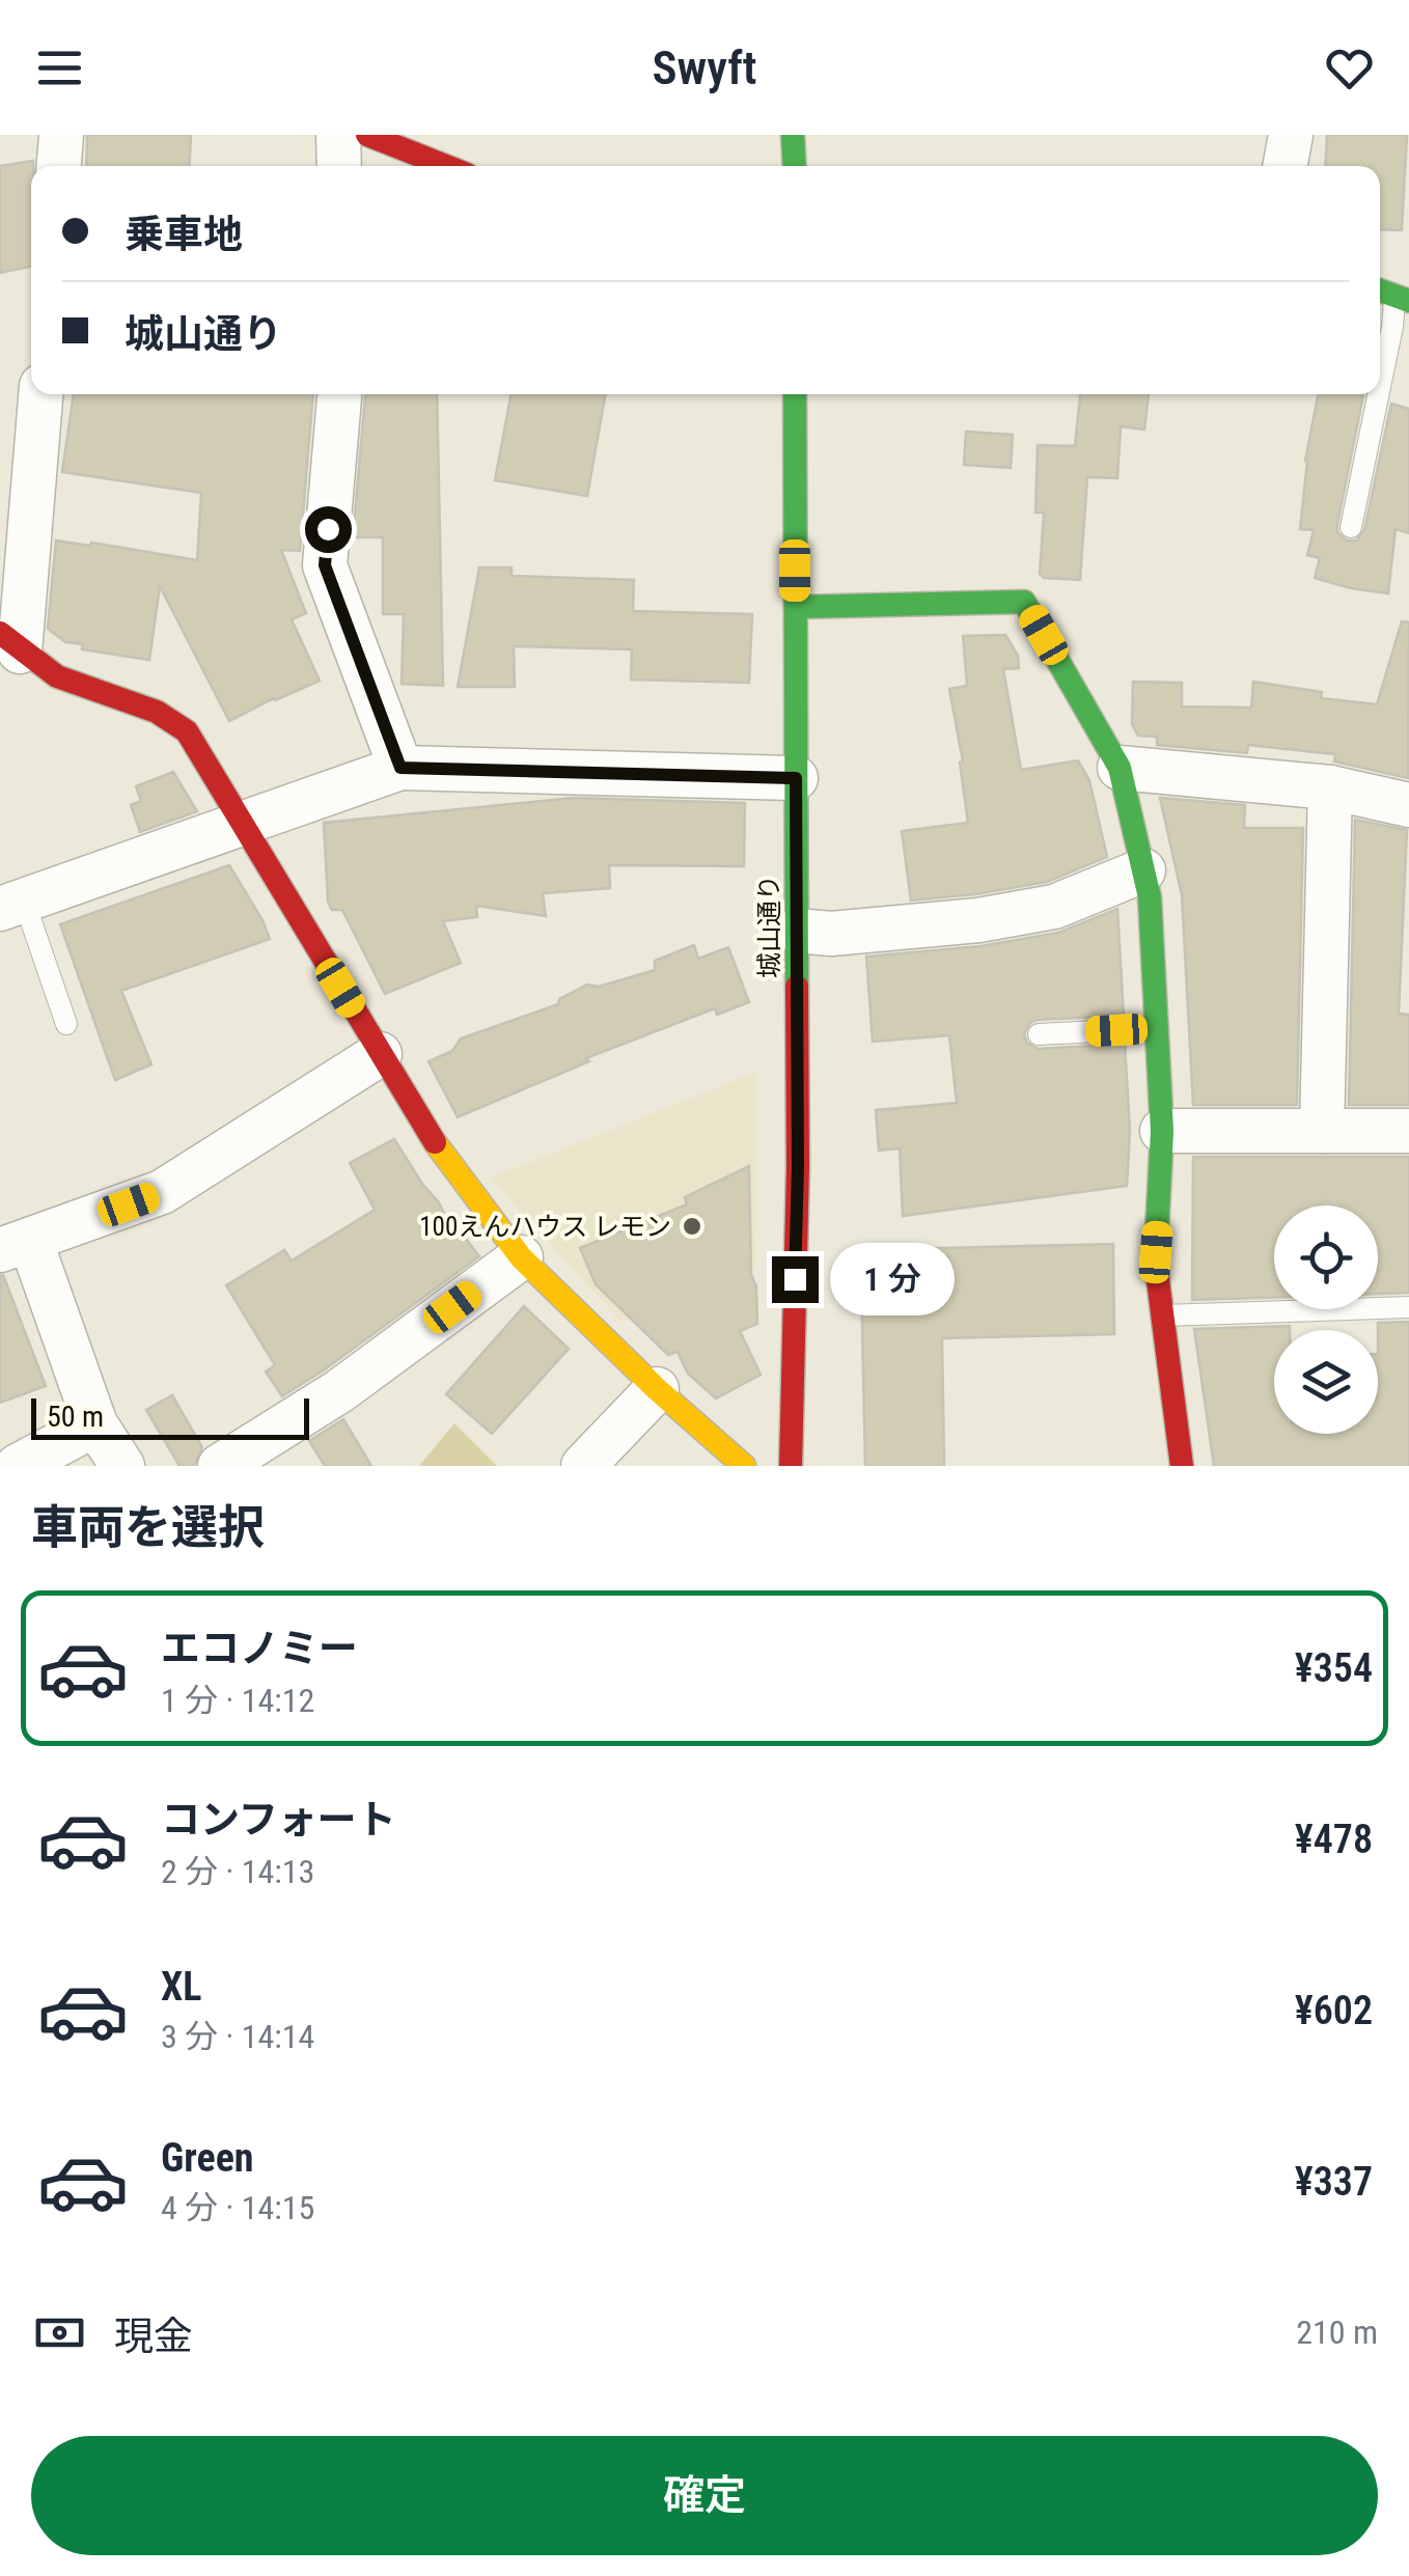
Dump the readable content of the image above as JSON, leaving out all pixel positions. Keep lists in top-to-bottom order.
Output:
{
  "streets": {
    "street": ["城山通り"]
  },
  "places": ["100えんハウス レモン"],
  "scale_bar": "50 m",
  "page": {
    "header": "Swyft",
    "banner": ["乗車地", "城山通り"],
    "bubble": "1 分",
    "scale": "50 m",
    "heading": "車両を選択",
    "list": [
      {
        "name": "エコノミー",
        "note": "1 分 · 14:12",
        "value": "¥354"
      },
      {
        "name": "コンフォート",
        "note": "2 分 · 14:13",
        "value": "¥478"
      },
      {
        "name": "XL",
        "note": "3 分 · 14:14",
        "value": "¥602"
      },
      {
        "name": "Green",
        "note": "4 分 · 14:15",
        "value": "¥337"
      }
    ],
    "pay": ["現金", "210 m"],
    "buttons": "確定"
  }
}
